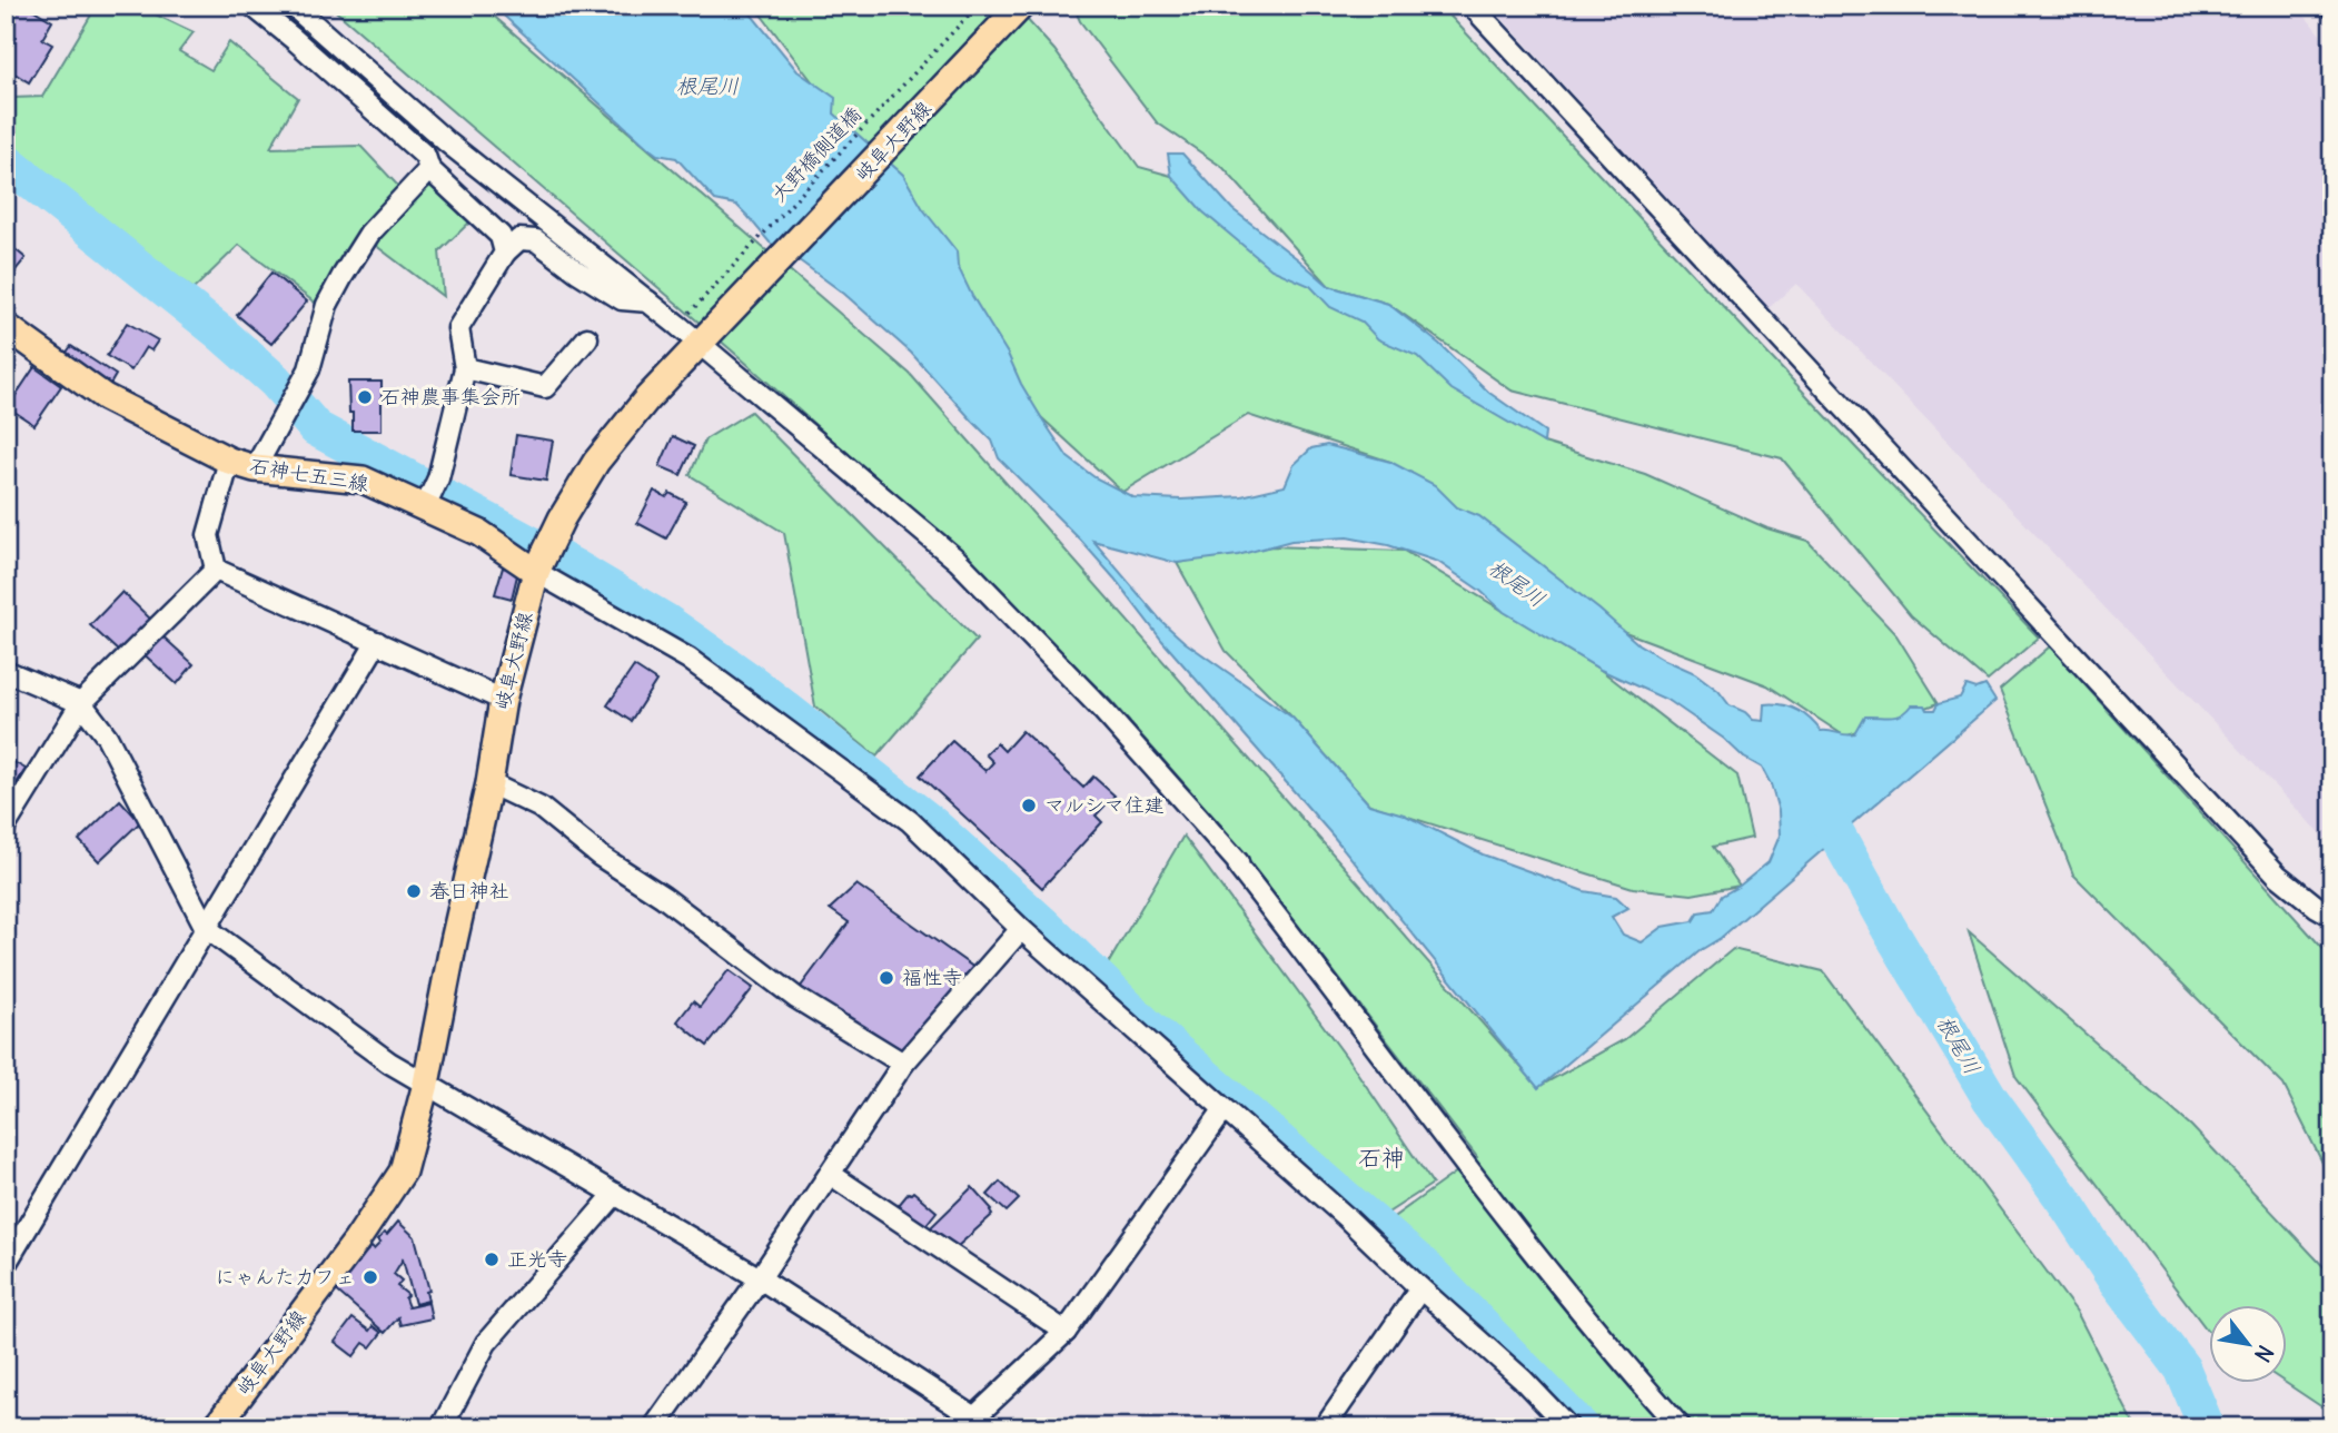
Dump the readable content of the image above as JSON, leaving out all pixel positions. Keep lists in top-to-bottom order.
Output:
{
  "streets": {
    "main road": ["岐阜大野線", "石神七五三線"],
    "path": ["大野橋側道橋"]
  },
  "crossings": [
    ["岐阜大野線", "石神七五三線"]
  ],
  "districts": ["石神"],
  "water": ["根尾川"],
  "places": [
    "石神農事集会所",
    "マルシマ住建",
    "春日神社",
    "福性寺",
    "正光寺",
    "にゃんたカフェ"
  ],
  "north": "bottom right"
}
